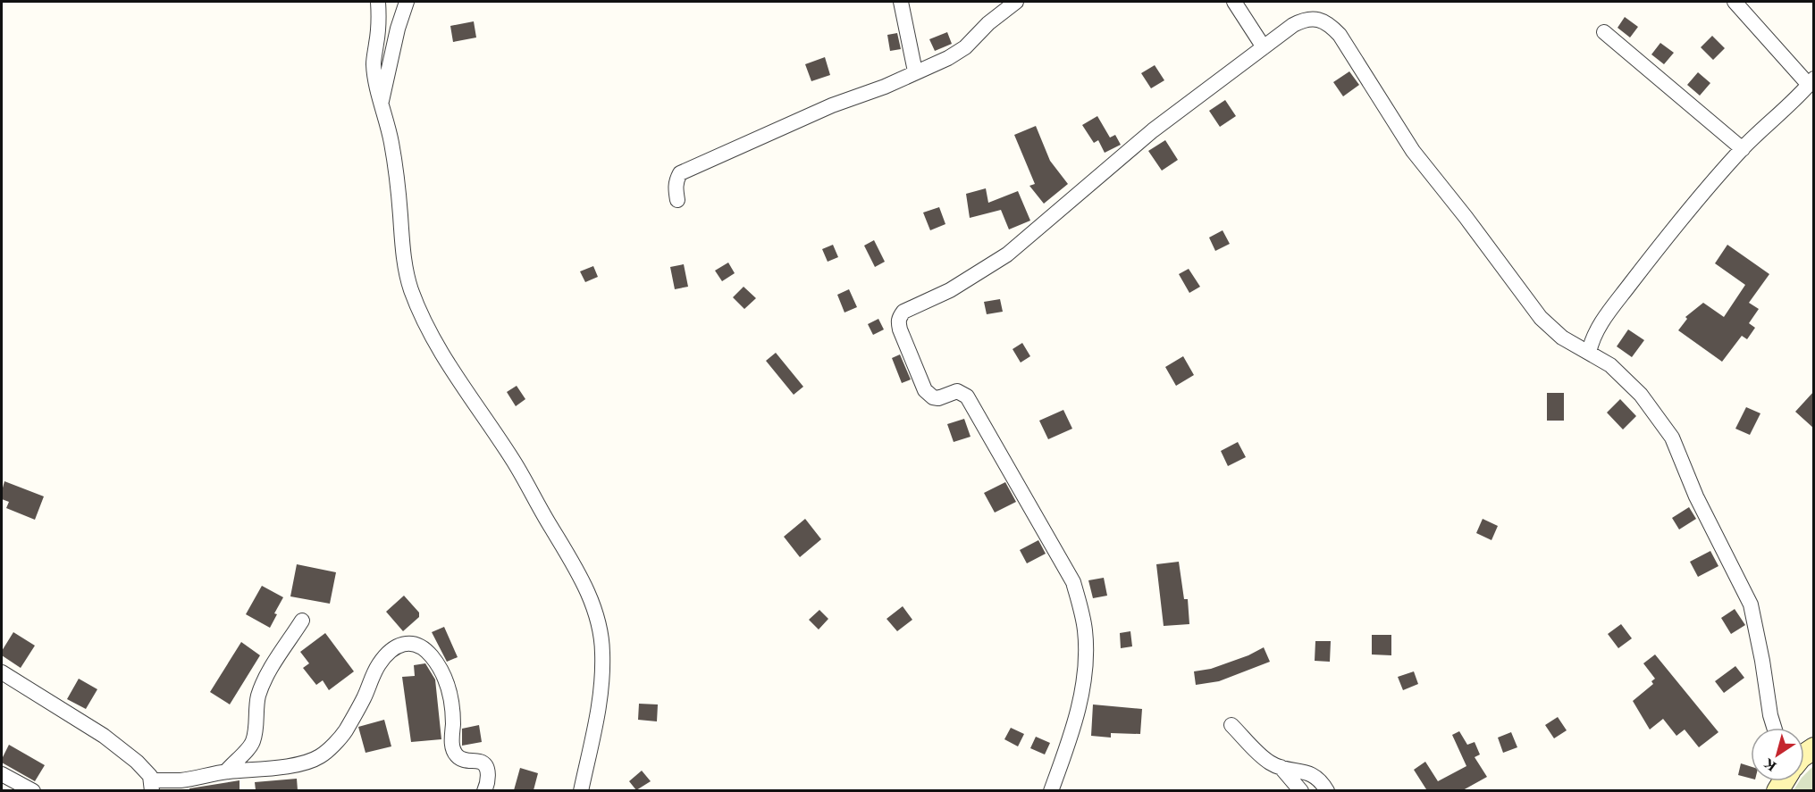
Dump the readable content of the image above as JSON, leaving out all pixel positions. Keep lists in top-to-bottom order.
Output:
{
  "north": "bottom left"
}
